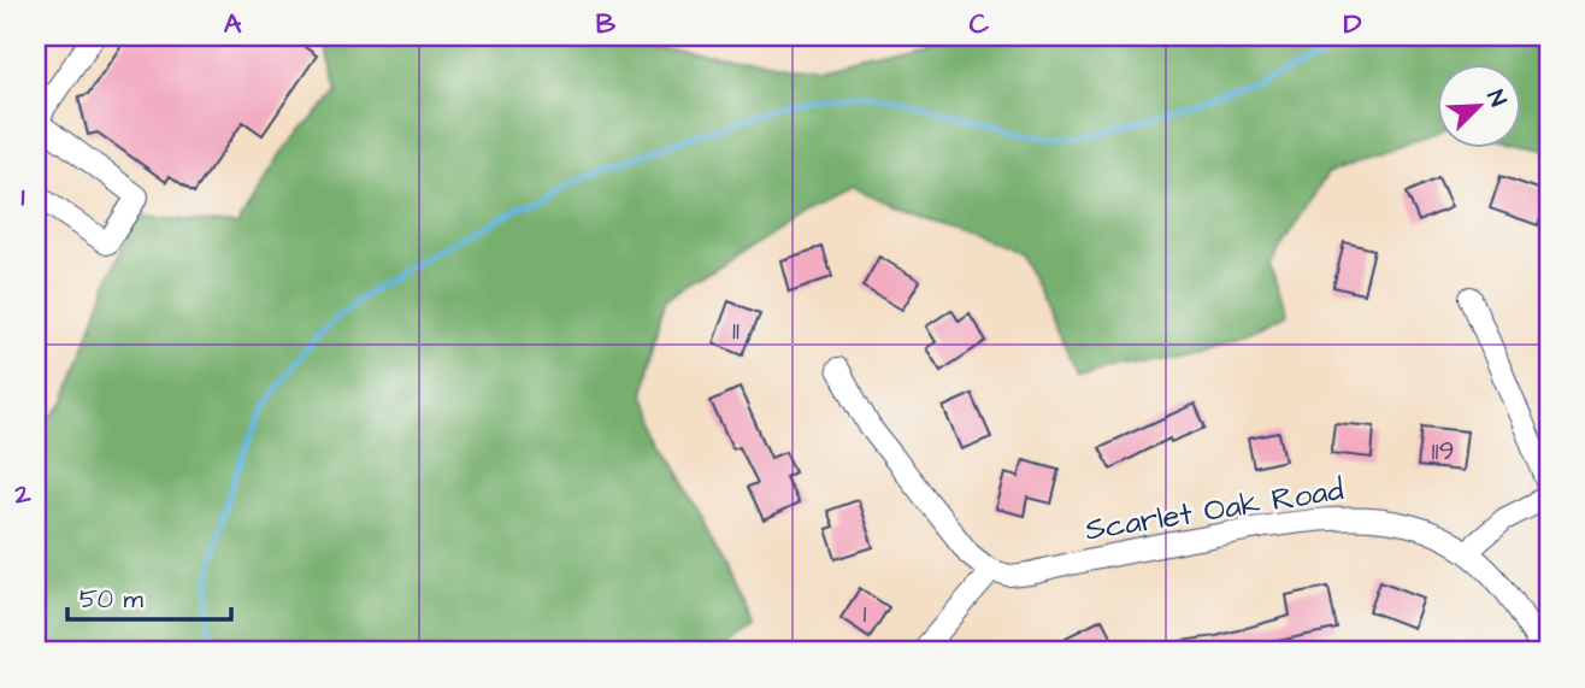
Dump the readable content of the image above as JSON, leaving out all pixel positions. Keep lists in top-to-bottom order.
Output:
{
  "streets": {
    "street": ["Scarlet Oak Road"]
  },
  "house_numbers": ["11", "119", "1"],
  "scale_bar": "50 m",
  "north": "top right",
  "grid": {
    "columns": [
      "A",
      "B",
      "C",
      "D"
    ],
    "rows": ["1", "2"]
  }
}
